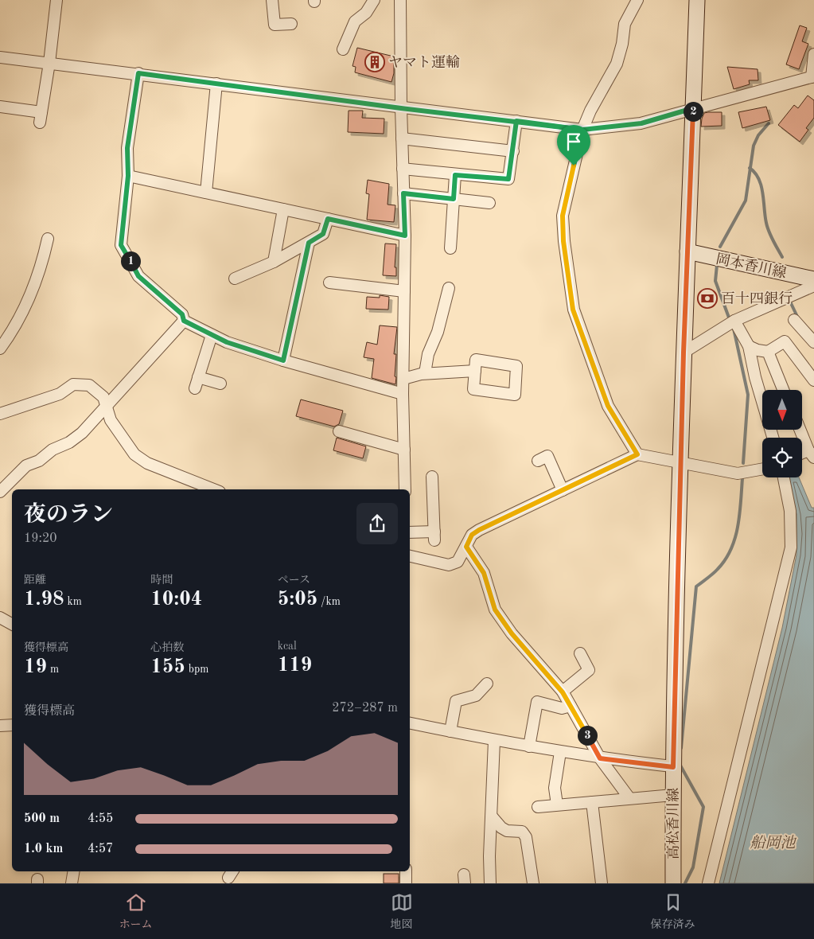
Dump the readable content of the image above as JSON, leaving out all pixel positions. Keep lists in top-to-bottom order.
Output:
{
  "streets": {
    "main road": ["岡本香川線", "高松香川線"]
  },
  "crossings": [
    ["岡本香川線", "高松香川線"]
  ],
  "water": ["船岡池"],
  "places": {
    "building": ["ヤマト運輸"],
    "bank": ["百十四銀行"]
  },
  "north": "bottom",
  "page": {
    "pins": ["2", "1", "3"],
    "heading": ["夜のラン", "19:20"],
    "stats": [
      ["距離", "1.98 km"],
      ["時間", "10:04"],
      ["ペース", "5:05 /km"],
      ["獲得標高", "19 m"],
      ["心拍数", "155 bpm"],
      ["kcal", "119"]
    ],
    "chart": ["獲得標高", "272–287 m"],
    "list": [
      {
        "name": "500 m",
        "note": "4:55"
      },
      {
        "name": "1.0 km",
        "note": "4:57"
      }
    ],
    "tabs": ["ホーム", "地図", "保存済み"]
  }
}
